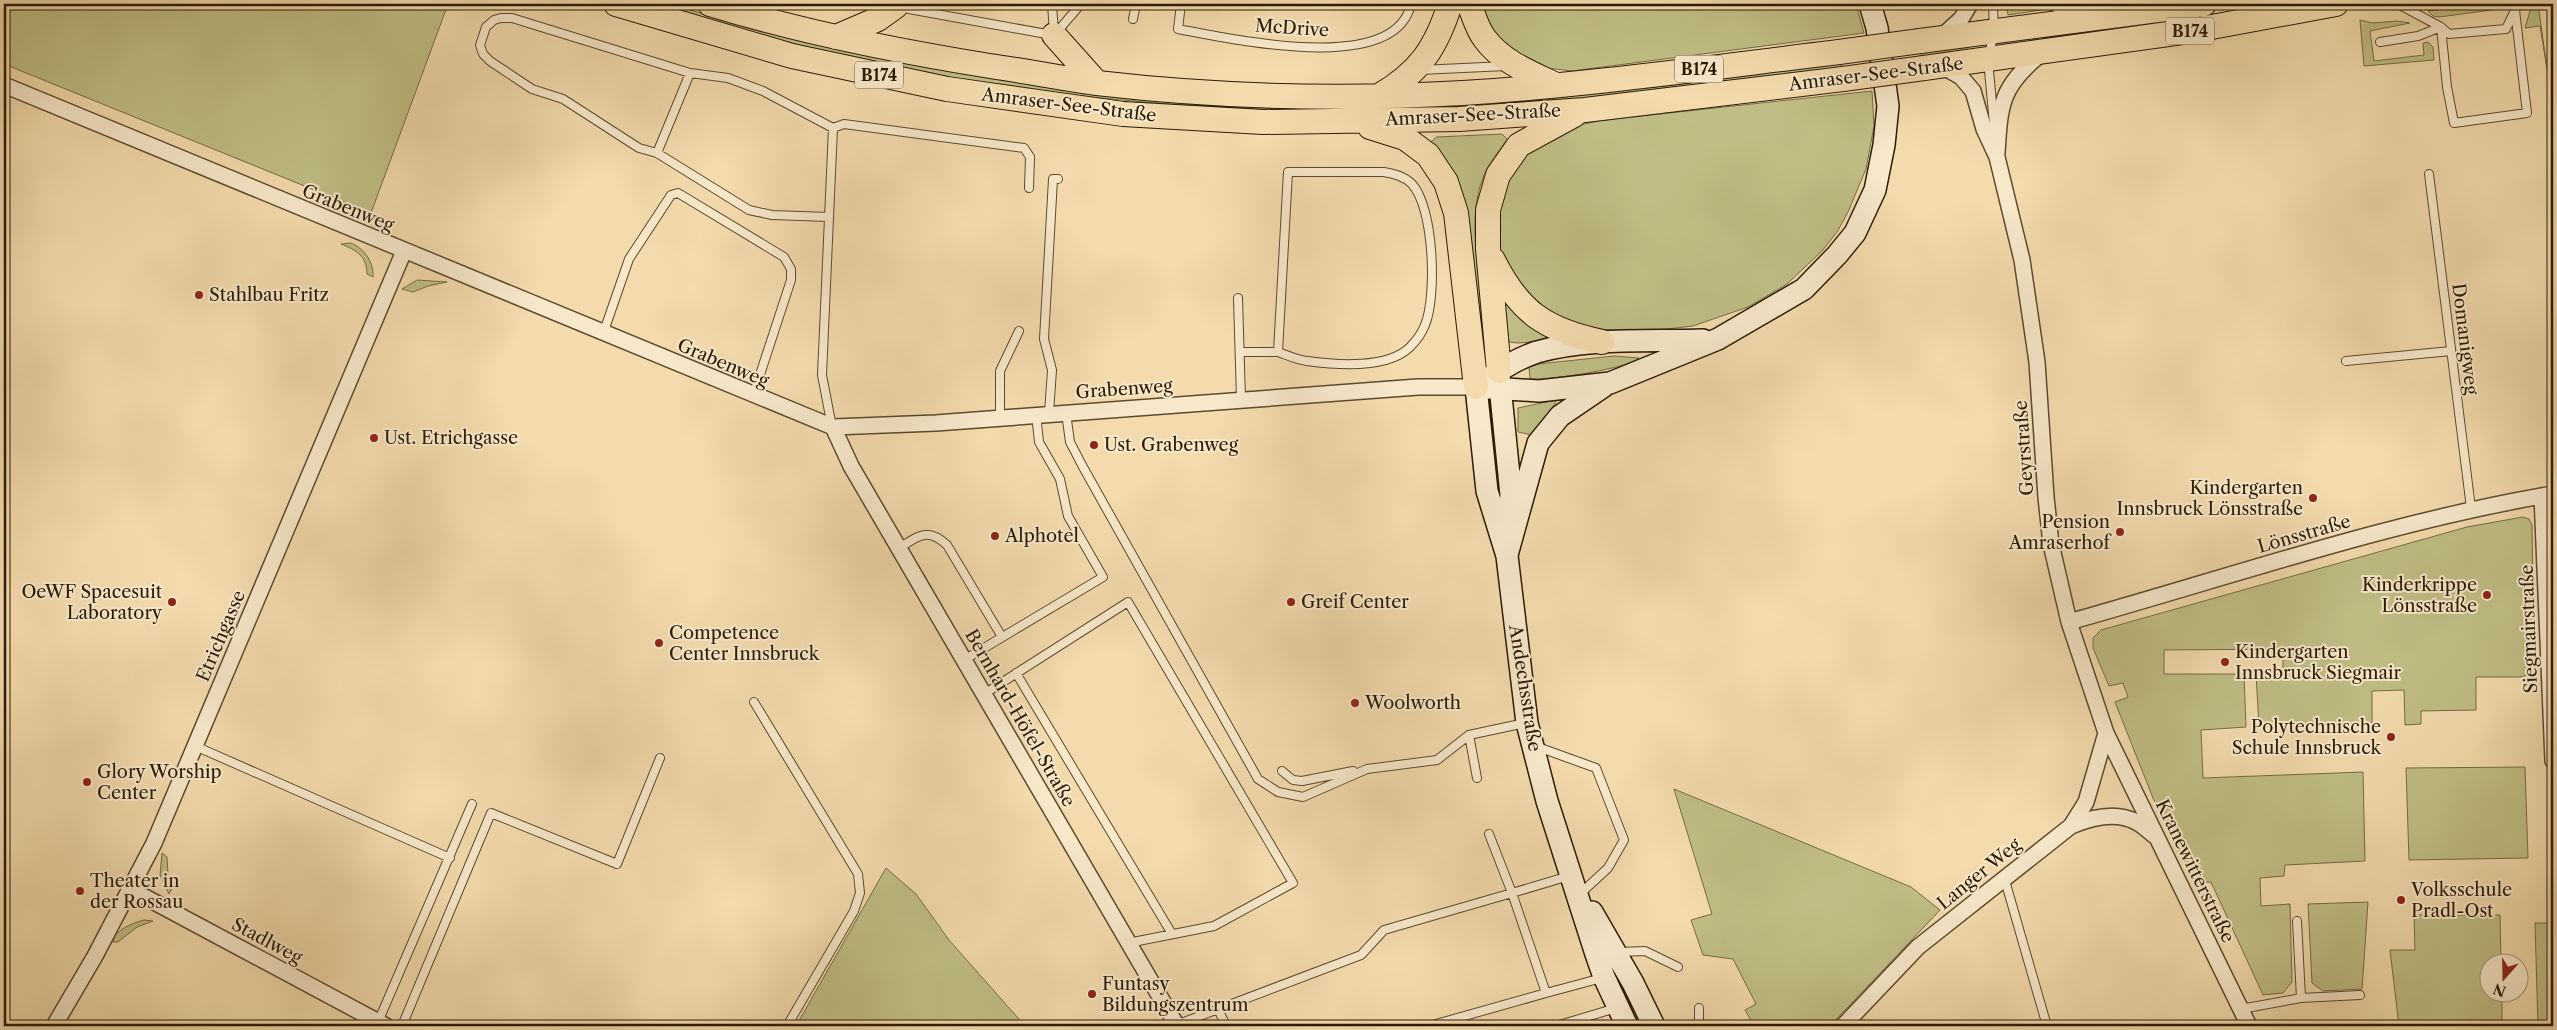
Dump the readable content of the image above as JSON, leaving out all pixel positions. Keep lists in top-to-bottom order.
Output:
{
  "streets": {
    "main road": ["B174", "Amraser-See-Straße", "Andechsstraße"],
    "street": [
      "Grabenweg",
      "Geyrstraße",
      "Lönsstraße",
      "Siegmairstraße",
      "Etrichgasse",
      "Bernhard-Höfel-Straße",
      "Kranewitterstraße",
      "Langer Weg",
      "Stadlweg"
    ],
    "lane": ["McDrive", "Domanigweg"]
  },
  "crossings": [
    ["Amraser-See-Straße", "Geyrstraße"],
    ["Grabenweg", "Etrichgasse"],
    ["Grabenweg", "Andechsstraße"],
    ["Grabenweg", "Bernhard-Höfel-Straße"],
    ["Domanigweg", "Lönsstraße"],
    ["Geyrstraße", "Lönsstraße"],
    ["Geyrstraße", "Kranewitterstraße"],
    ["Geyrstraße", "Langer Weg"],
    ["Lönsstraße", "Siegmairstraße"],
    ["Etrichgasse", "Stadlweg"],
    ["Kranewitterstraße", "Langer Weg"]
  ],
  "places": [
    "Stahlbau Fritz",
    "Ust. Etrichgasse",
    "Ust. Grabenweg",
    "Kindergarten Innsbruck Lönsstraße",
    "Pension Amraserhof",
    "Alphotel",
    "Kinderkrippe Lönsstraße",
    "OeWF Spacesuit Laboratory",
    "Greif Center",
    "Competence Center Innsbruck",
    "Kindergarten Innsbruck Siegmair",
    "Woolworth",
    "Polytechnische Schule Innsbruck",
    "Glory Worship Center",
    "Theater in der Rossau",
    "Volksschule Pradl-Ost",
    "Funtasy Bildungszentrum"
  ],
  "north": "bottom"
}
